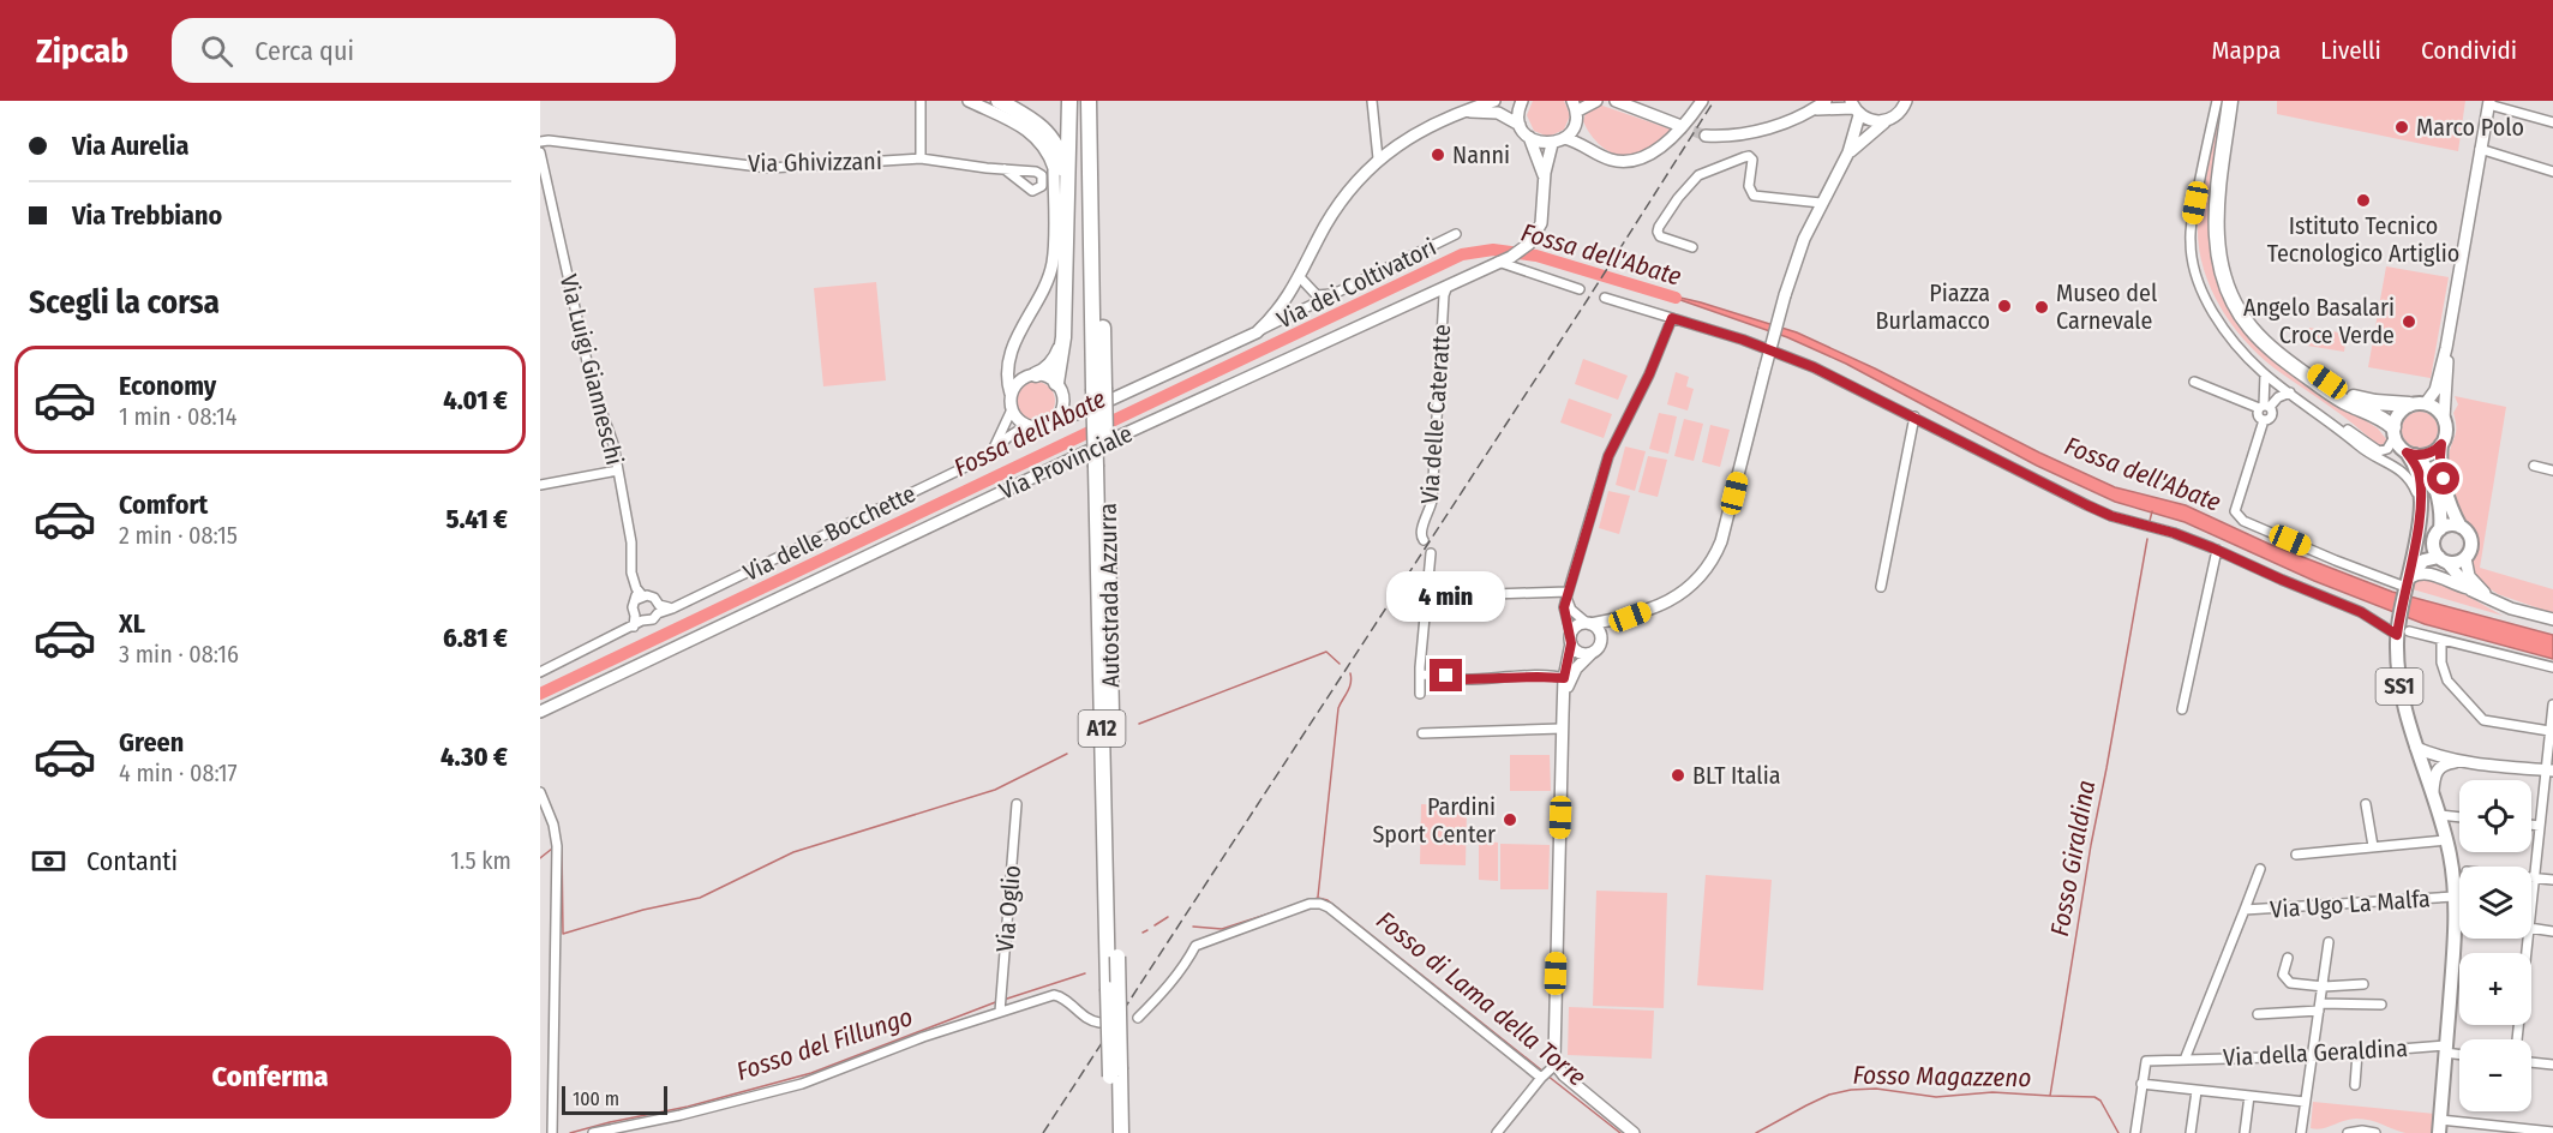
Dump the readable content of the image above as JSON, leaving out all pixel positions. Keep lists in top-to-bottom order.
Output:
{
  "streets": {
    "highway": ["Autostrada Azzurra", "A12"],
    "main road": ["SS1"],
    "street": [
      "Via Ghivizzani",
      "Via dei Coltivatori",
      "Via Luigi Gianneschi",
      "Via delle Cateratte",
      "Via Provinciale",
      "Via delle Bocchette",
      "Via Ugo La Malfa",
      "Via Oglio",
      "Via della Geraldina"
    ]
  },
  "crossings": [
    ["Via Luigi Gianneschi", "Via delle Bocchette"],
    ["Via delle Cateratte", "Via Provinciale"],
    ["SS1", "Via Ugo La Malfa"],
    ["SS1", "Via della Geraldina"],
    ["Via Ugo La Malfa", "Via della Geraldina"]
  ],
  "water": [
    "Fossa dell'Abate",
    "Fosso Giraldina",
    "Fosso di Lama della Torre",
    "Fosso del Fillungo",
    "Fosso Magazzeno"
  ],
  "places": [
    "Marco Polo",
    "Nanni",
    "Istituto Tecnico Tecnologico Artiglio",
    "Piazza Burlamacco",
    "Museo del Carnevale",
    "Angelo Basalari Croce Verde",
    "BLT Italia",
    "Pardini Sport Center"
  ],
  "scale_bar": "100 m",
  "page": {
    "header": "Zipcab",
    "search": "Cerca qui",
    "nav": ["Mappa", "Livelli", "Condividi"],
    "banner": ["Via Aurelia", "Via Trebbiano"],
    "heading": "Scegli la corsa",
    "list": [
      {
        "name": "Economy",
        "note": "1 min · 08:14",
        "value": "4.01 €"
      },
      {
        "name": "Comfort",
        "note": "2 min · 08:15",
        "value": "5.41 €"
      },
      {
        "name": "XL",
        "note": "3 min · 08:16",
        "value": "6.81 €"
      },
      {
        "name": "Green",
        "note": "4 min · 08:17",
        "value": "4.30 €"
      }
    ],
    "bubble": "4 min",
    "map_buttons": ["+", "−"],
    "pay": ["Contanti", "1.5 km"],
    "buttons": "Conferma",
    "scale": "100 m"
  }
}
